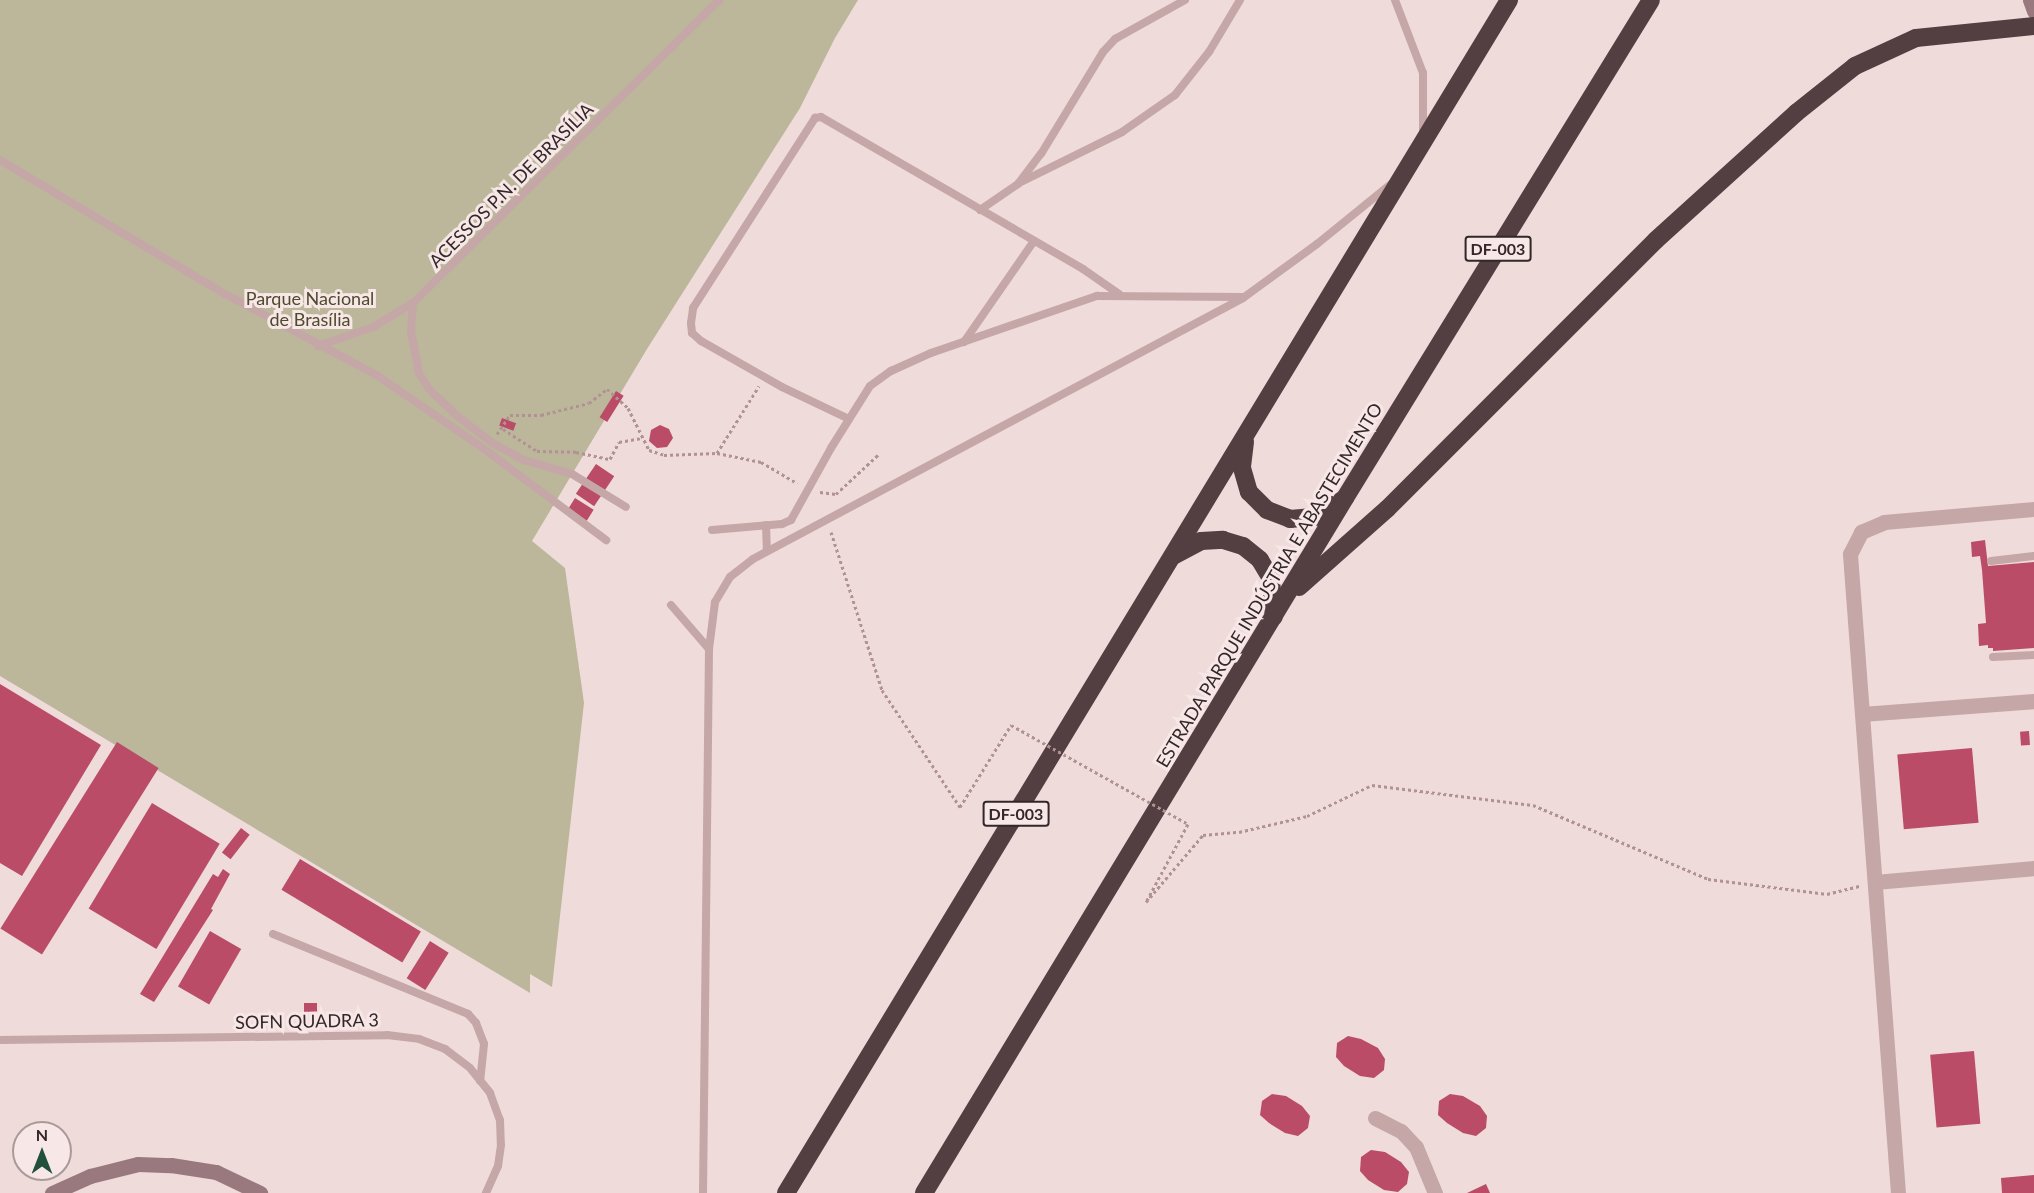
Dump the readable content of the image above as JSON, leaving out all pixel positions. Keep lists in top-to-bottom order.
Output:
{
  "streets": {
    "highway": ["DF-003", "ESTRADA PARQUE INDÚSTRIA E ABASTECIMENTO"],
    "lane": ["ACESSOS P.N. DE BRASÍLIA", "SOFN QUADRA 3"]
  },
  "parks": ["Parque Nacional de Brasília"],
  "north": "top"
}
